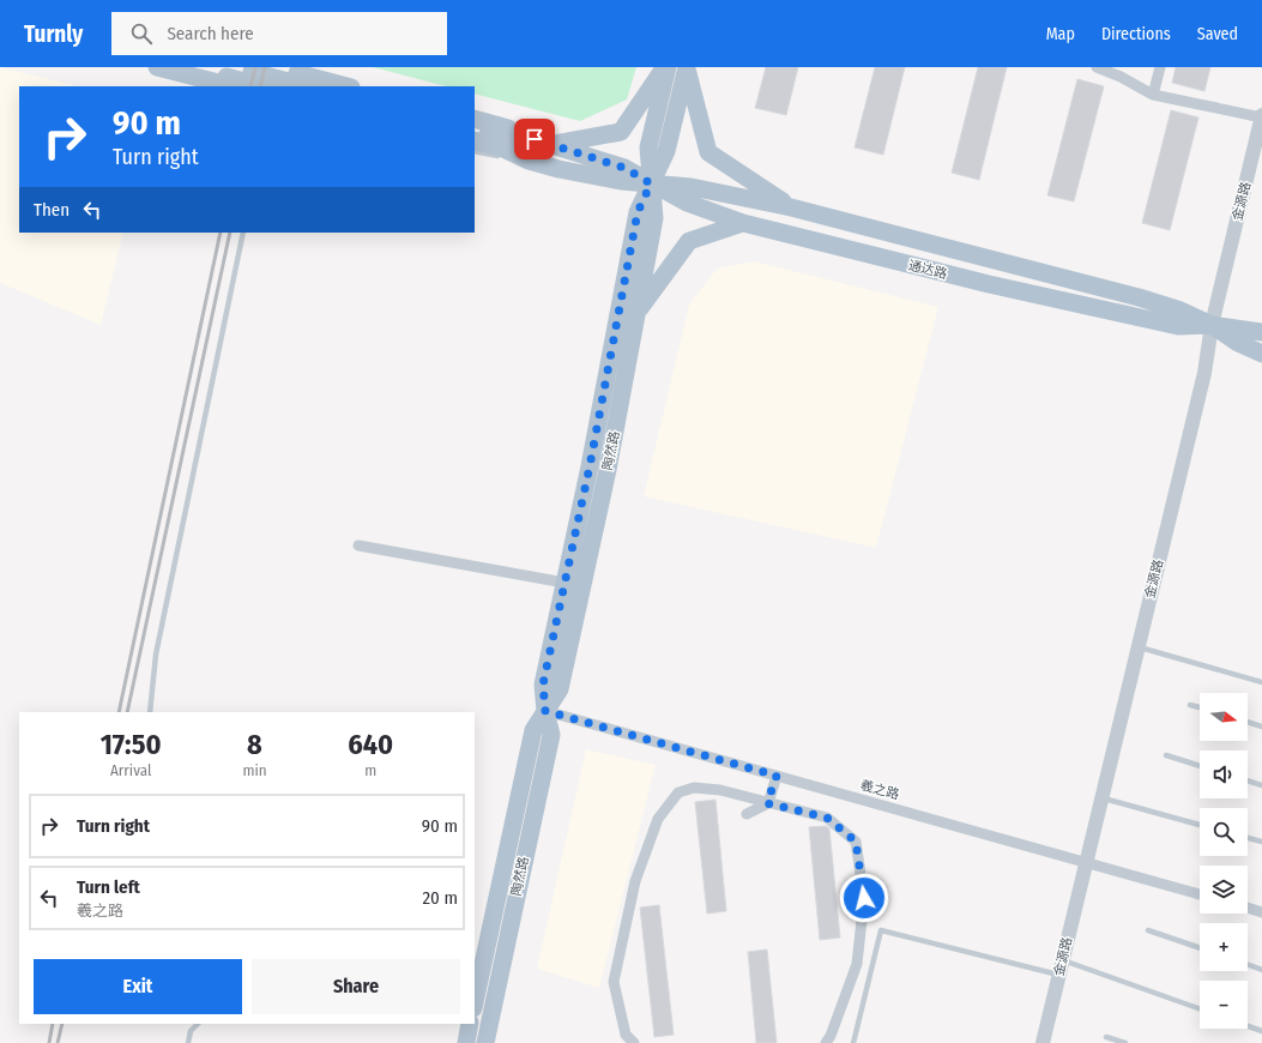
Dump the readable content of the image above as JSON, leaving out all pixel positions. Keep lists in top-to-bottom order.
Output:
{
  "streets": {
    "main road": ["通达路", "陶然路"],
    "street": ["金源路", "羲之路"]
  },
  "crossings": [
    ["金源路", "通达路"],
    ["金源路", "羲之路"],
    ["通达路", "陶然路"],
    ["陶然路", "羲之路"]
  ],
  "north": "right",
  "page": {
    "header": "Turnly",
    "search": "Search here",
    "nav": ["Map", "Directions", "Saved"],
    "turn": ["90 m", "Turn right"],
    "then": "Then",
    "map_buttons": ["+", "−"],
    "eta": [
      "17:50",
      "Arrival",
      "8",
      "min",
      "640",
      "m"
    ],
    "list": [
      {
        "name": "Turn right",
        "value": "90 m"
      },
      {
        "name": "Turn left",
        "note": "羲之路",
        "value": "20 m"
      }
    ],
    "buttons": ["Exit", "Share"]
  }
}
